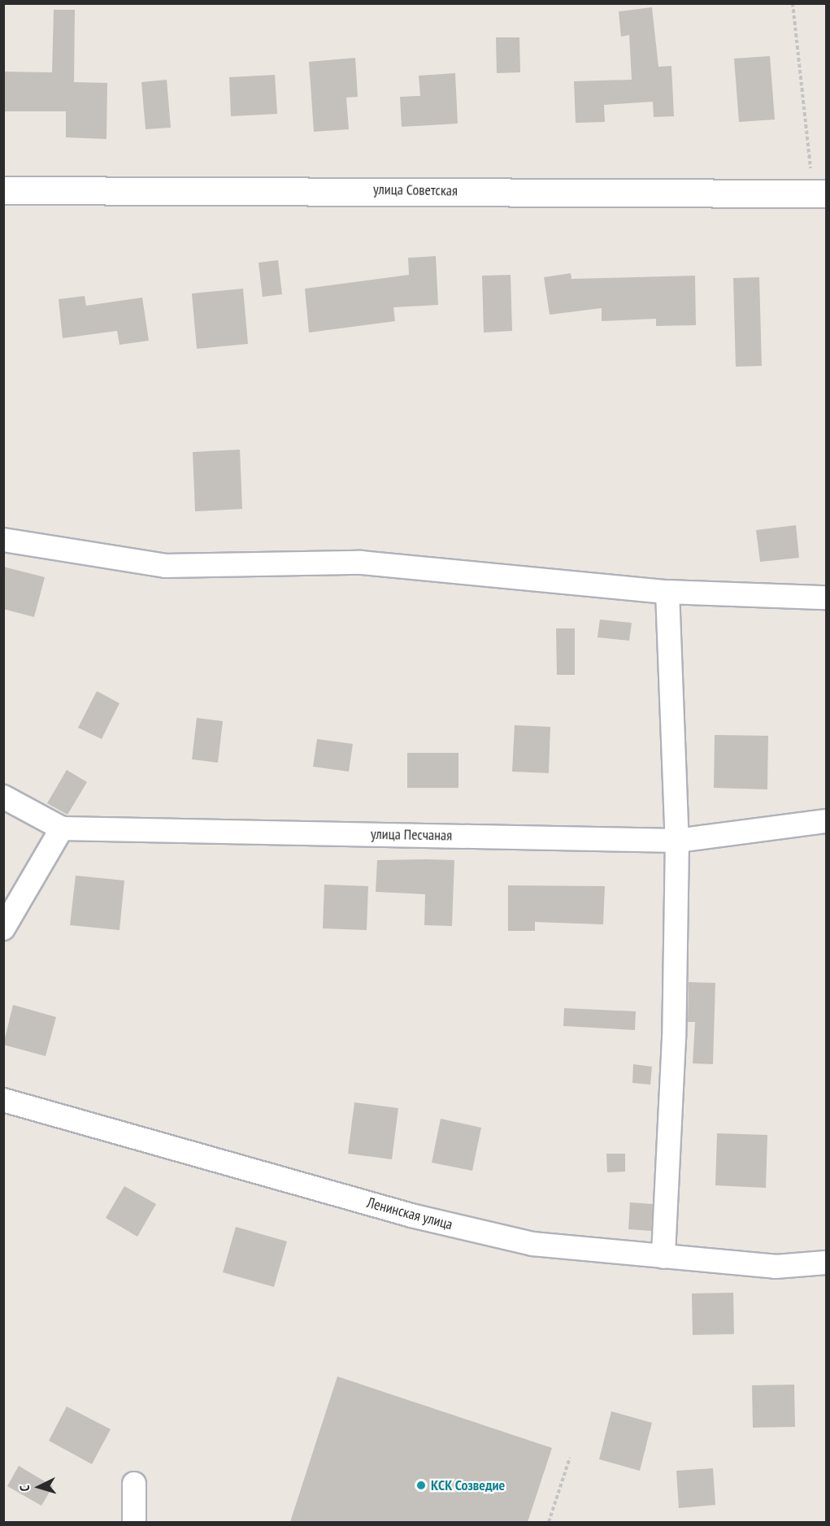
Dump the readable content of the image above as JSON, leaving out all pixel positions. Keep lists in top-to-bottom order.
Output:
{
  "streets": {
    "street": ["улица Советская", "улица Песчаная", "Ленинская улица"]
  },
  "places": ["КСК Созведие"],
  "north": "left"
}
